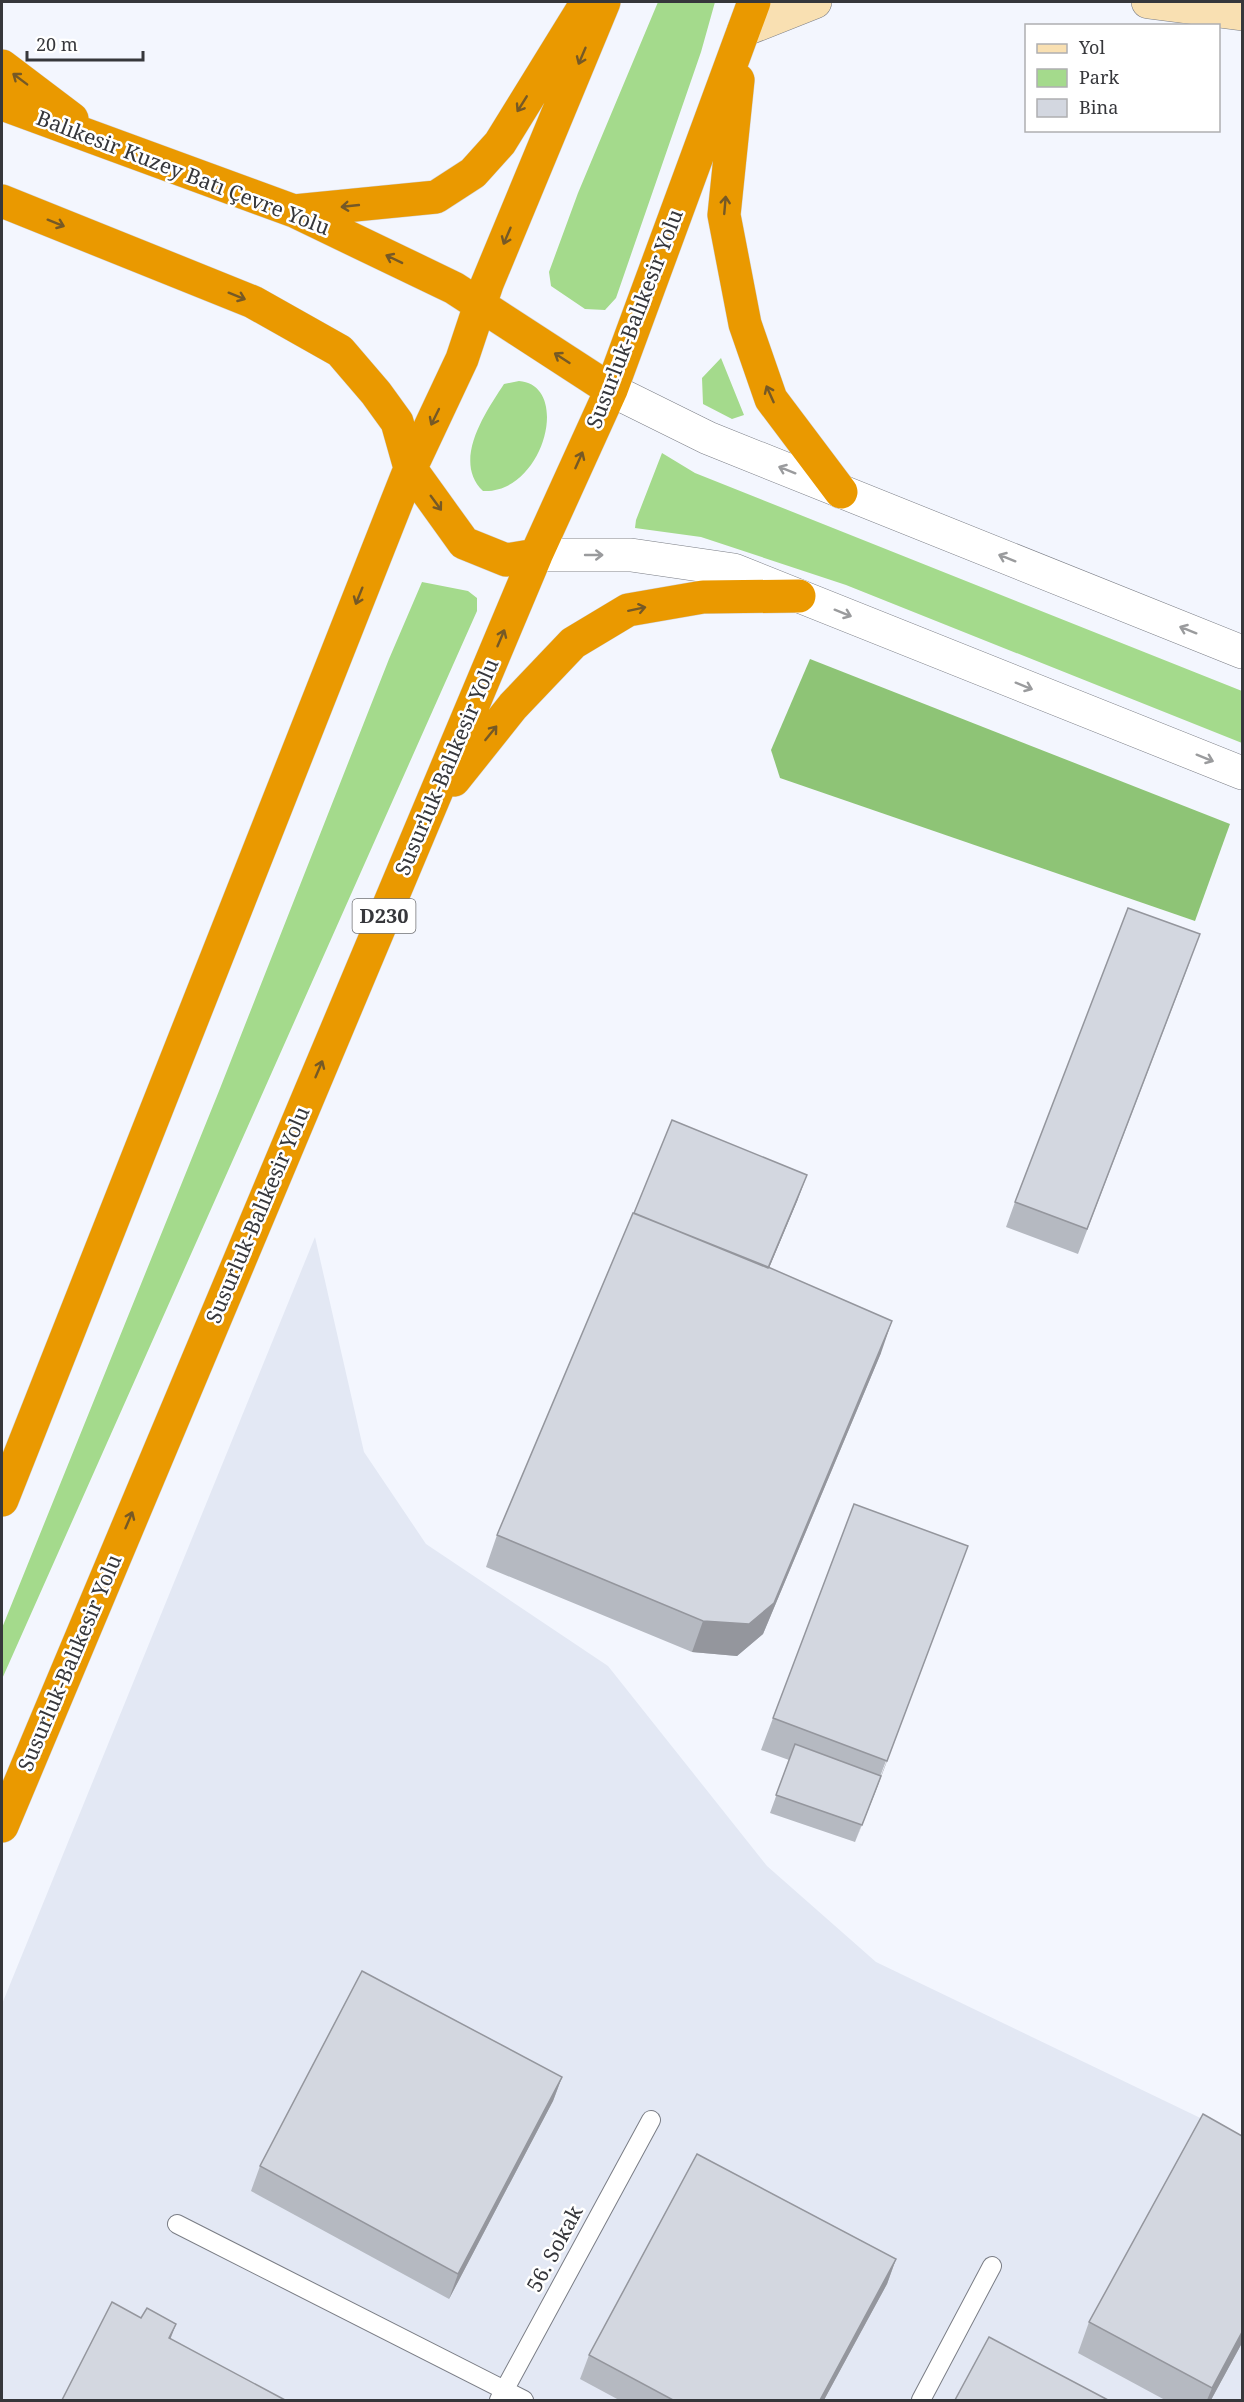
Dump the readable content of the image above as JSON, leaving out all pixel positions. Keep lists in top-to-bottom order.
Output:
{
  "streets": {
    "highway": ["Balıkesir Kuzey Batı Çevre Yolu", "Susurluk-Balıkesir Yolu", "D230"],
    "lane": ["56. Sokak"]
  },
  "crossings": [
    ["Balıkesir Kuzey Batı Çevre Yolu", "Susurluk-Balıkesir Yolu"]
  ],
  "legend": ["Yol", "Park", "Bina"],
  "scale_bar": "20 m"
}
